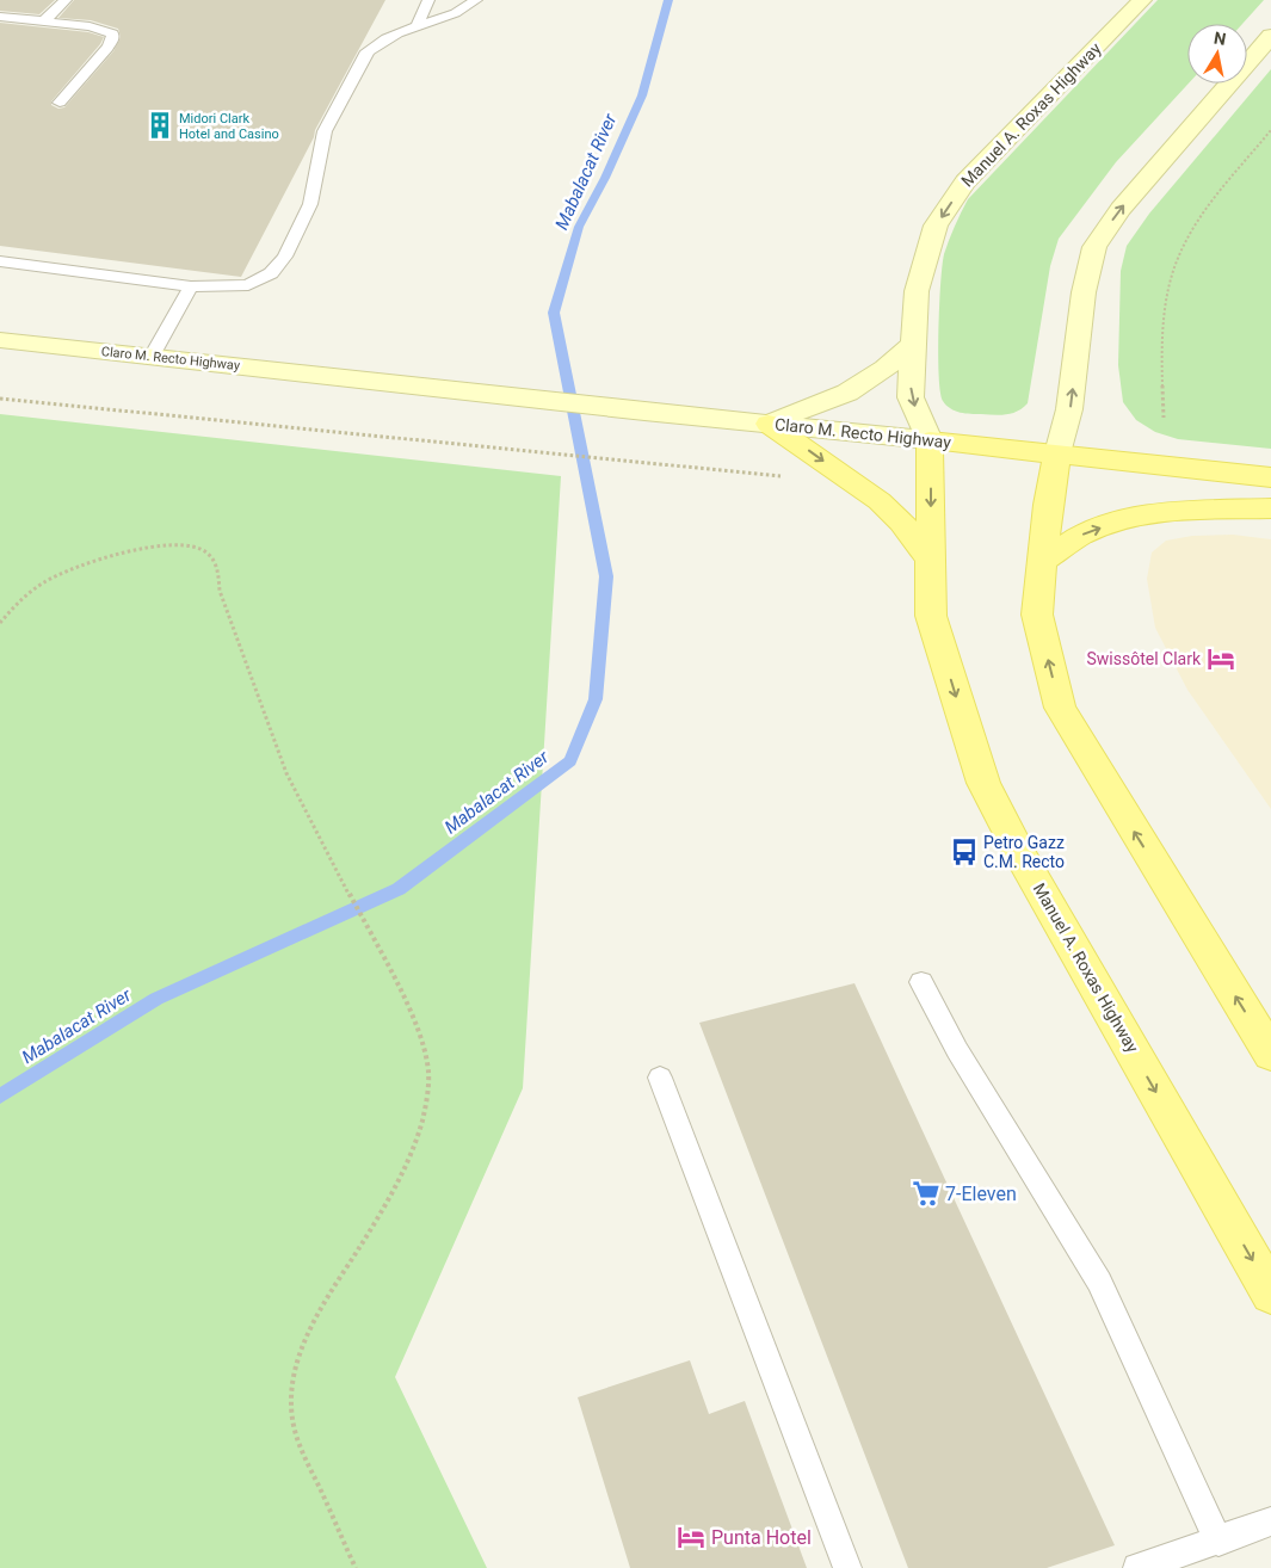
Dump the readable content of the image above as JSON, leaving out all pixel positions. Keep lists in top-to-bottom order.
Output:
{
  "streets": {
    "main road": ["Manuel A. Roxas Highway", "Claro M. Recto Highway"]
  },
  "crossings": [
    ["Manuel A. Roxas Highway", "Claro M. Recto Highway"]
  ],
  "water": ["Mabalacat River"],
  "places": {
    "building": ["Midori Clark Hotel and Casino"],
    "hotel": ["Swissôtel Clark", "Punta Hotel"],
    "bus stop": ["Petro Gazz C.M. Recto"],
    "supermarket": ["7-Eleven"]
  },
  "north": "top"
}
